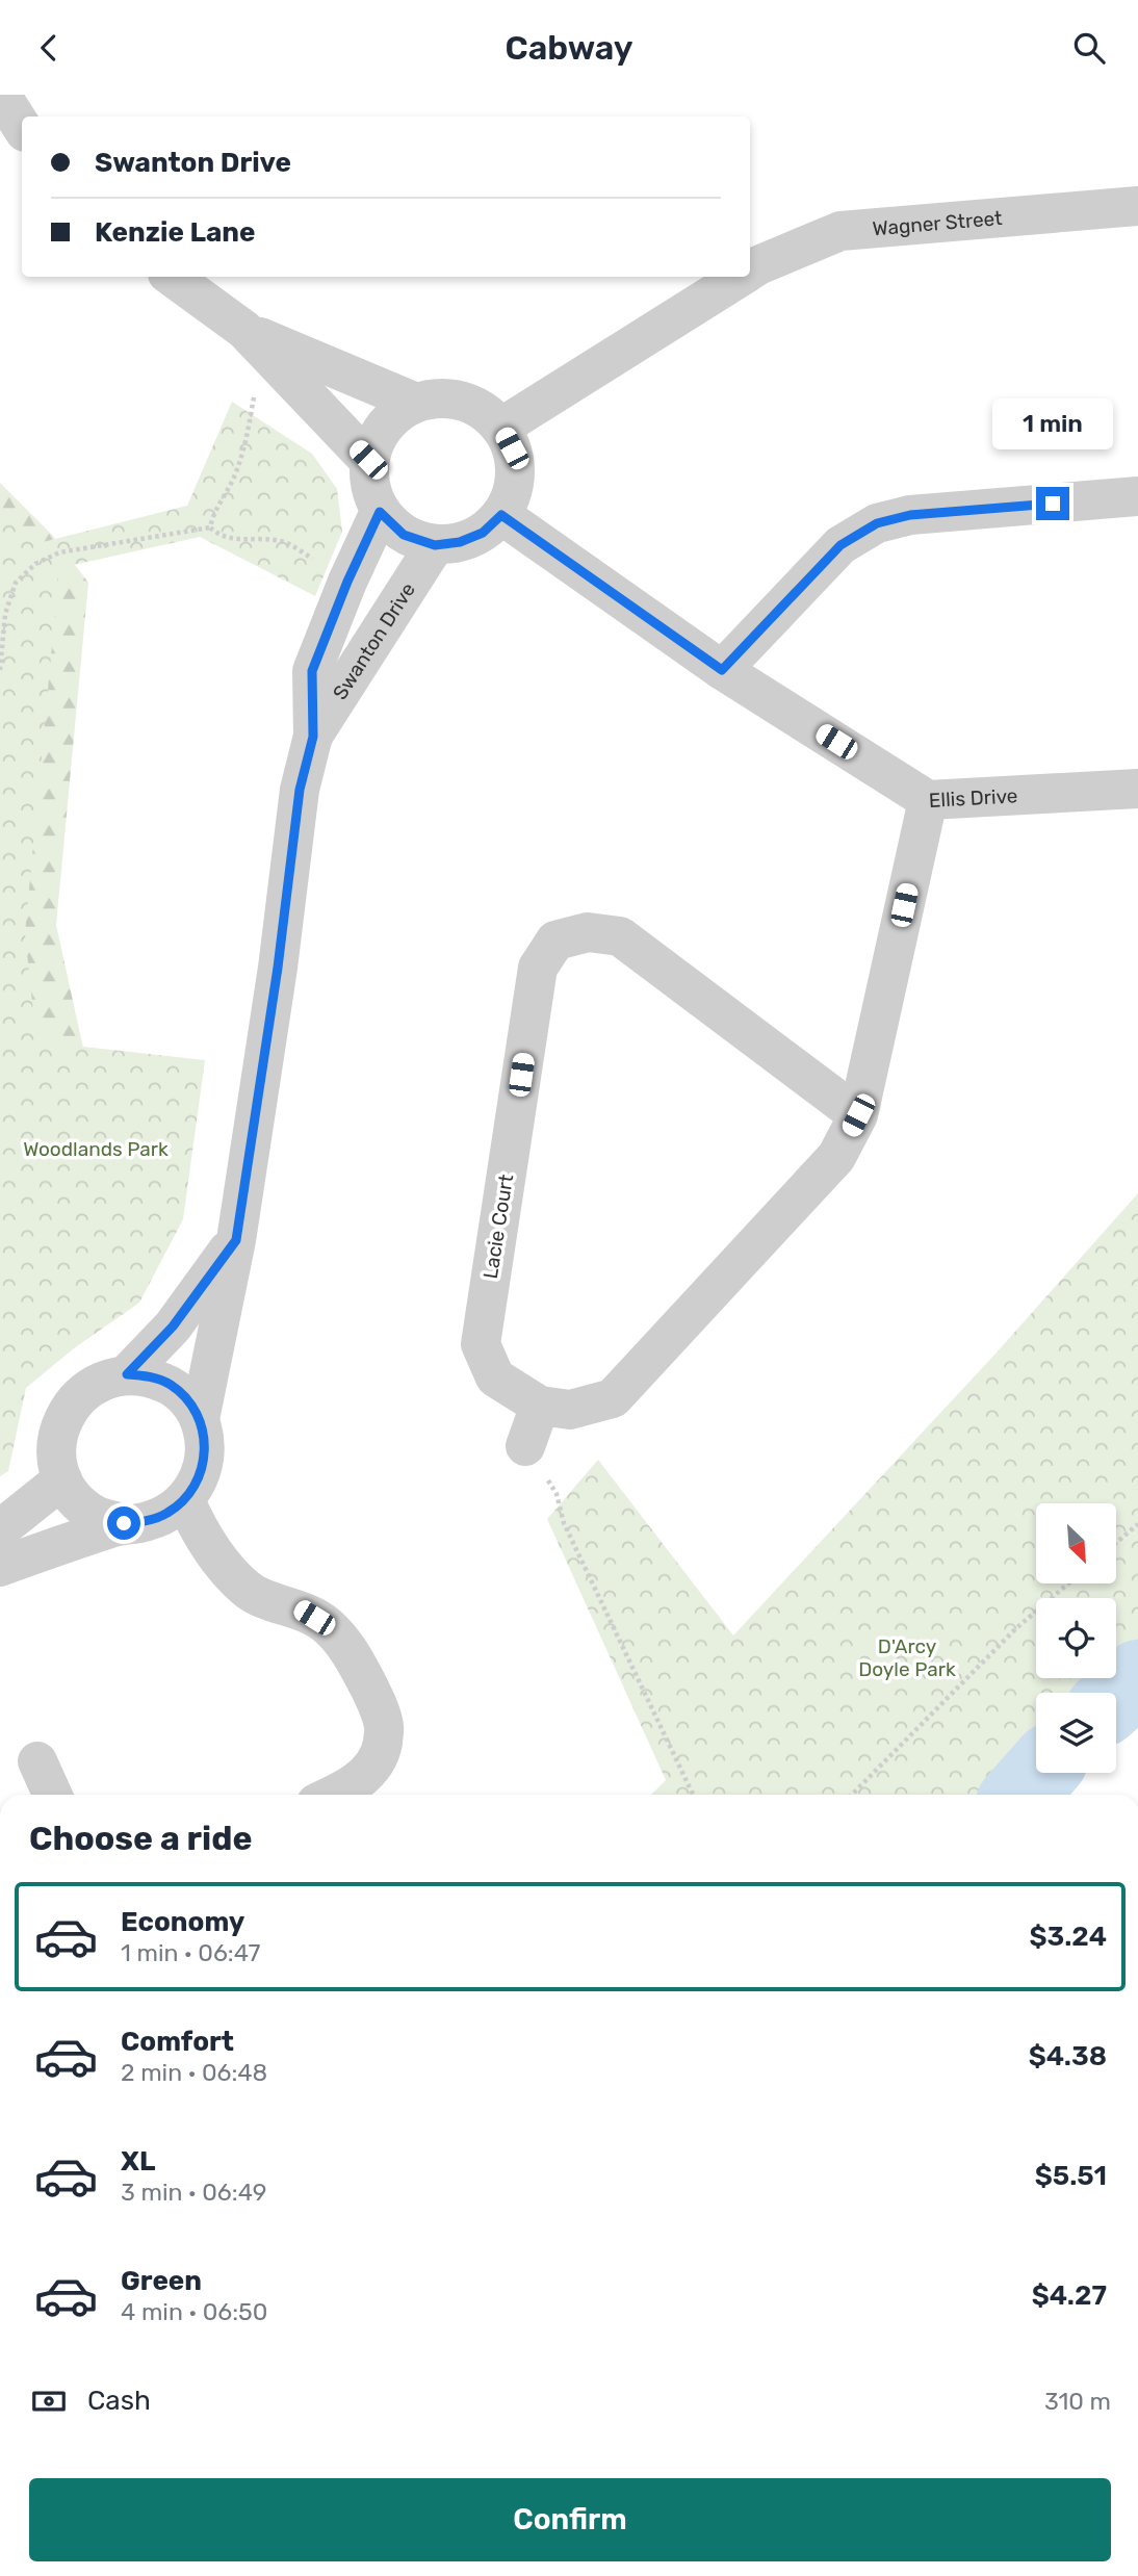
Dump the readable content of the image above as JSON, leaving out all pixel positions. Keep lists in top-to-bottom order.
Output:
{
  "streets": {
    "street": [
      "Wagner Street",
      "Swanton Drive",
      "Ellis Drive",
      "Lacie Court"
    ]
  },
  "crossings": [
    ["Wagner Street", "Swanton Drive"],
    ["Wagner Street", "Ellis Drive"],
    ["Swanton Drive", "Ellis Drive"],
    ["Ellis Drive", "Lacie Court"]
  ],
  "parks": ["Woodlands Park", "D'Arcy Doyle Park"],
  "north": "bottom right",
  "page": {
    "header": "Cabway",
    "banner": ["Swanton Drive", "Kenzie Lane"],
    "bubble": "1 min",
    "heading": "Choose a ride",
    "list": [
      {
        "name": "Economy",
        "note": "1 min · 06:47",
        "value": "$3.24"
      },
      {
        "name": "Comfort",
        "note": "2 min · 06:48",
        "value": "$4.38"
      },
      {
        "name": "XL",
        "note": "3 min · 06:49",
        "value": "$5.51"
      },
      {
        "name": "Green",
        "note": "4 min · 06:50",
        "value": "$4.27"
      }
    ],
    "pay": ["Cash", "310 m"],
    "buttons": "Confirm"
  }
}
